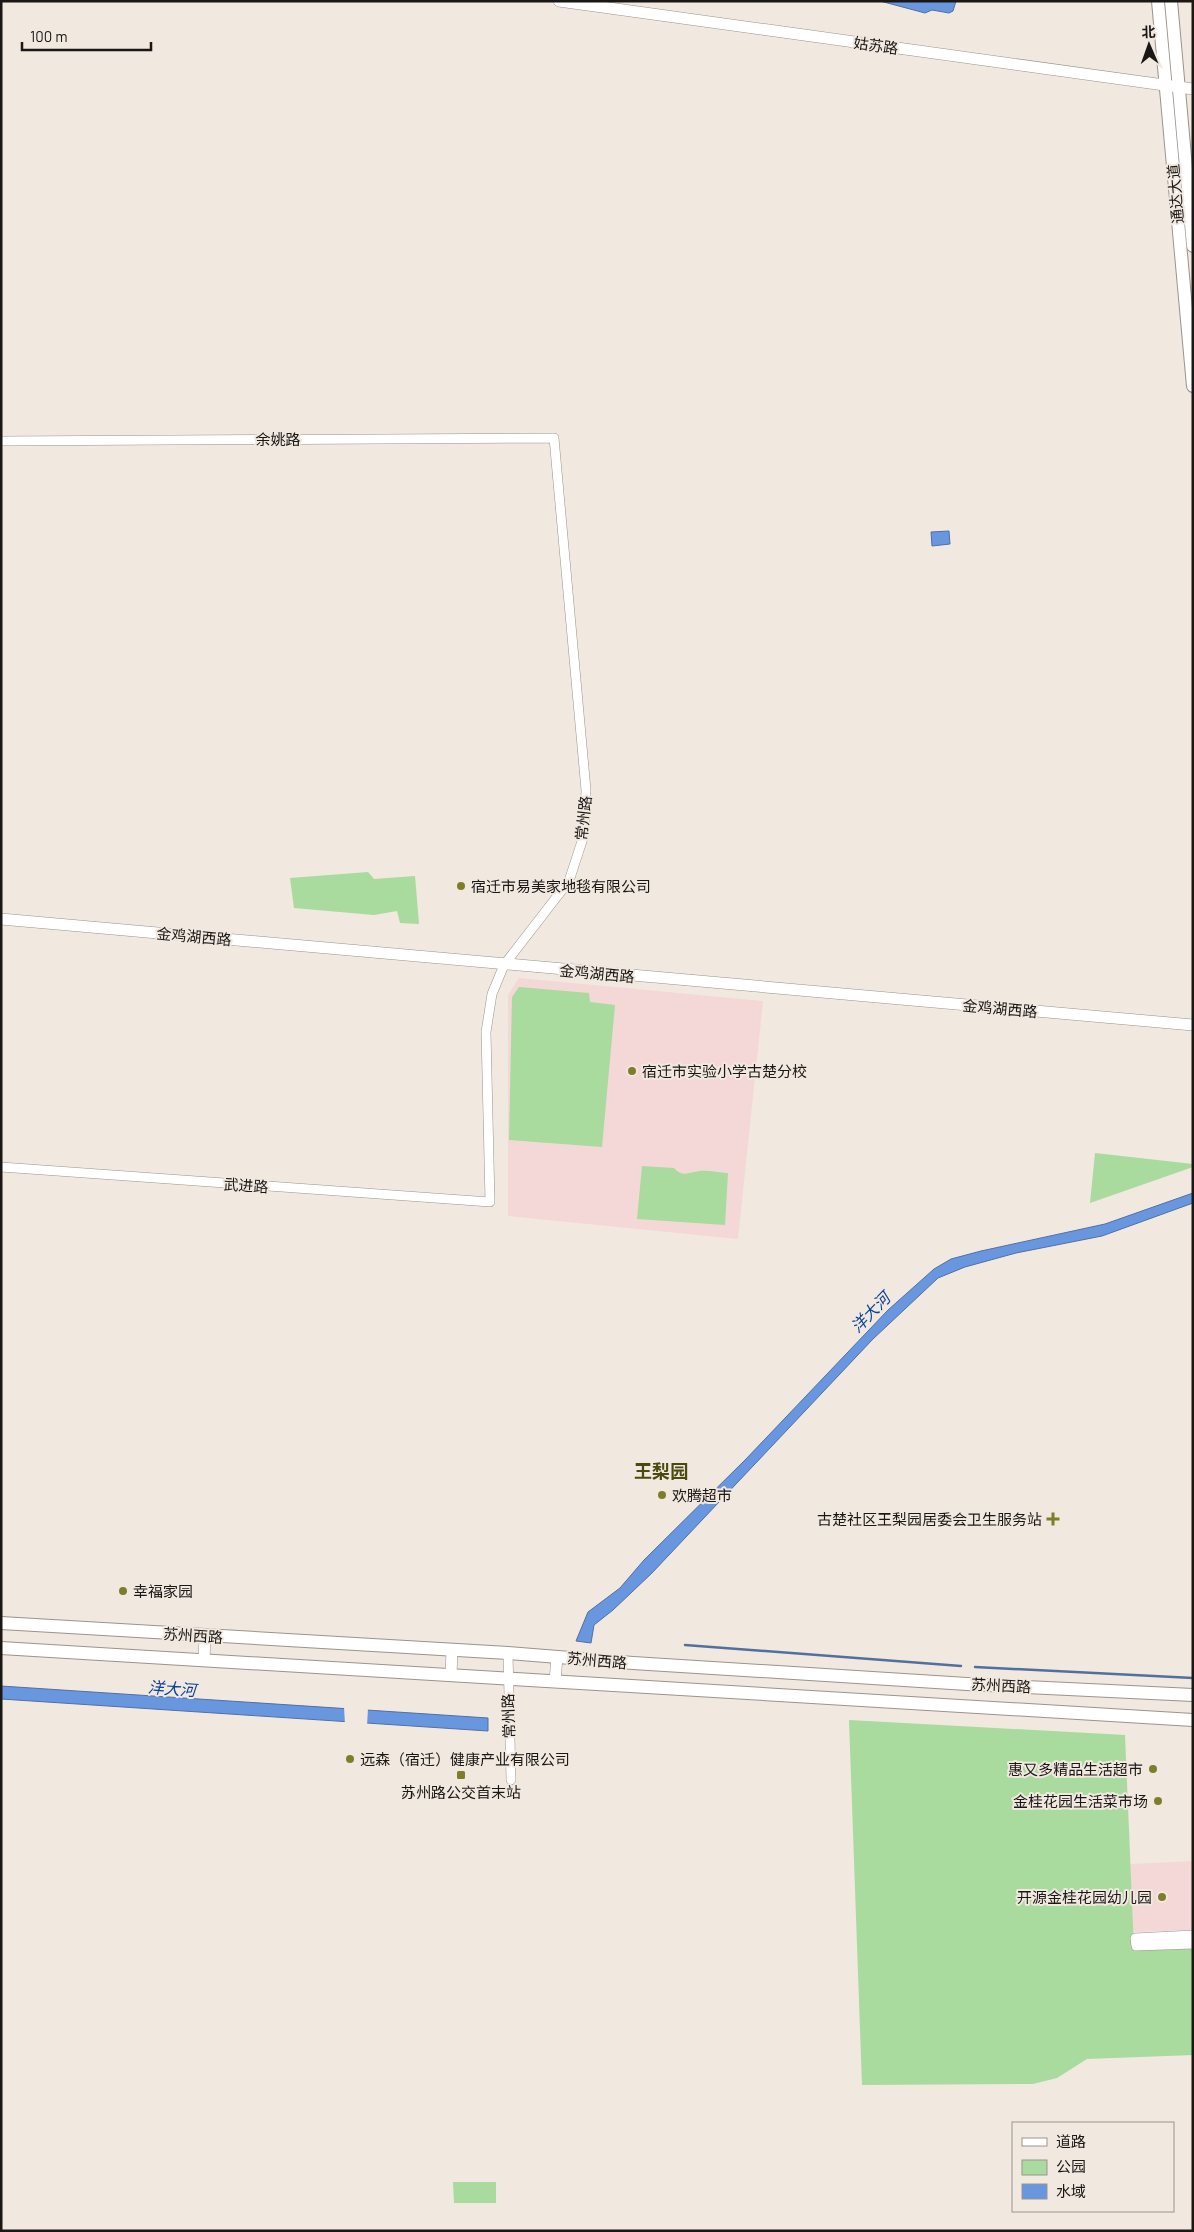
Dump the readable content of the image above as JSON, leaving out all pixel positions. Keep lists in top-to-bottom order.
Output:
{
  "streets": {
    "main road": ["通达大道", "苏州西路"],
    "street": [
      "姑苏路",
      "余姚路",
      "常州路",
      "金鸡湖西路",
      "武进路"
    ]
  },
  "crossings": [
    ["姑苏路", "通达大道"],
    ["余姚路", "常州路"],
    ["常州路", "金鸡湖西路"],
    ["常州路", "武进路"],
    ["常州路", "苏州西路"]
  ],
  "districts": ["王梨园"],
  "water": ["洋大河"],
  "places": {
    "other": [
      "宿迁市易美家地毯有限公司",
      "宿迁市实验小学古楚分校",
      "欢腾超市",
      "幸福家园",
      "远森（宿迁）健康产业有限公司",
      "惠又多精品生活超市",
      "金桂花园生活菜市场",
      "开源金桂花园幼儿园"
    ],
    "health": ["古楚社区王梨园居委会卫生服务站"],
    "transit": ["苏州路公交首末站"]
  },
  "legend": ["道路", "公园", "水域"],
  "scale_bar": "100 m",
  "north": "top"
}
